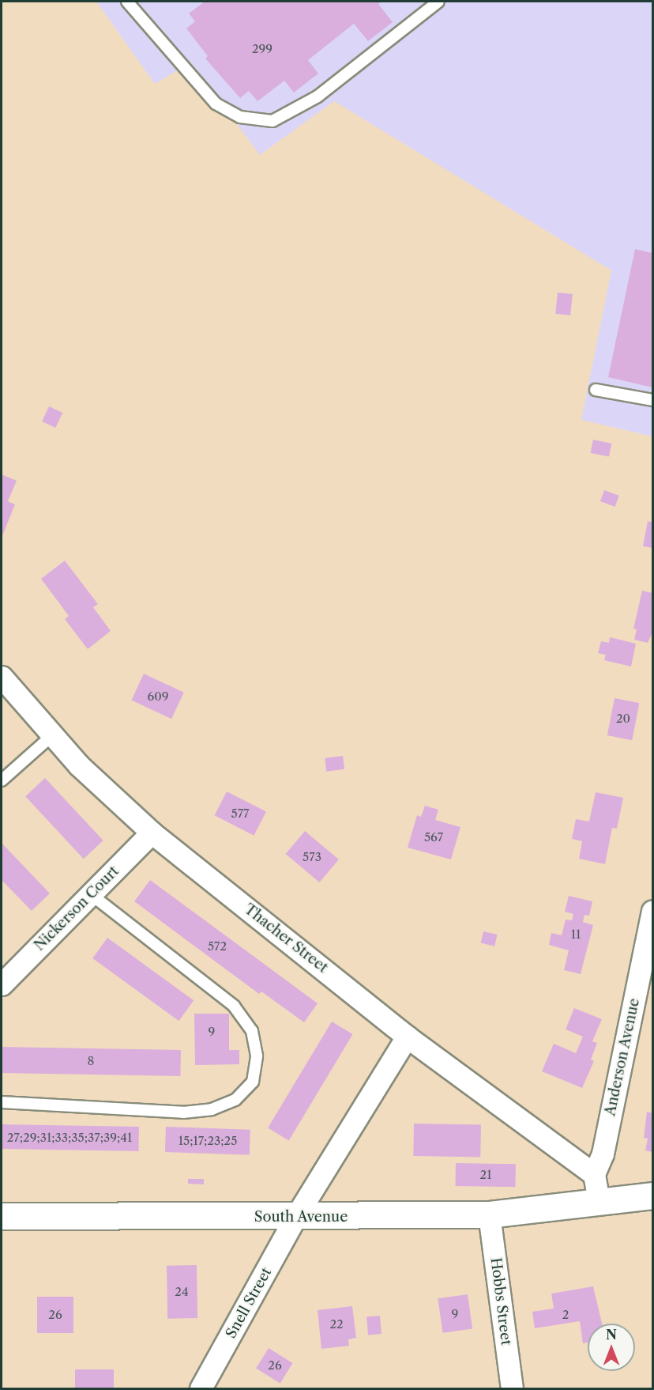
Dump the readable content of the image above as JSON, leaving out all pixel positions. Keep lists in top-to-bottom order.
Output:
{
  "streets": {
    "highway": ["South Avenue"],
    "street": [
      "Nickerson Court",
      "Thacher Street",
      "Anderson Avenue",
      "Hobbs Street",
      "Snell Street"
    ]
  },
  "crossings": [
    ["Nickerson Court", "Thacher Street"],
    ["Thacher Street", "Anderson Avenue"],
    ["South Avenue", "Hobbs Street"],
    ["South Avenue", "Snell Street"]
  ],
  "house_numbers": [
    "299",
    "609",
    "20",
    "577",
    "567",
    "573",
    "11",
    "572",
    "9",
    "8",
    "27;29;31;33;35;37;39;41",
    "15;17;23;25",
    "21",
    "24",
    "9",
    "26",
    "2",
    "22",
    "26"
  ],
  "north": "top"
}
